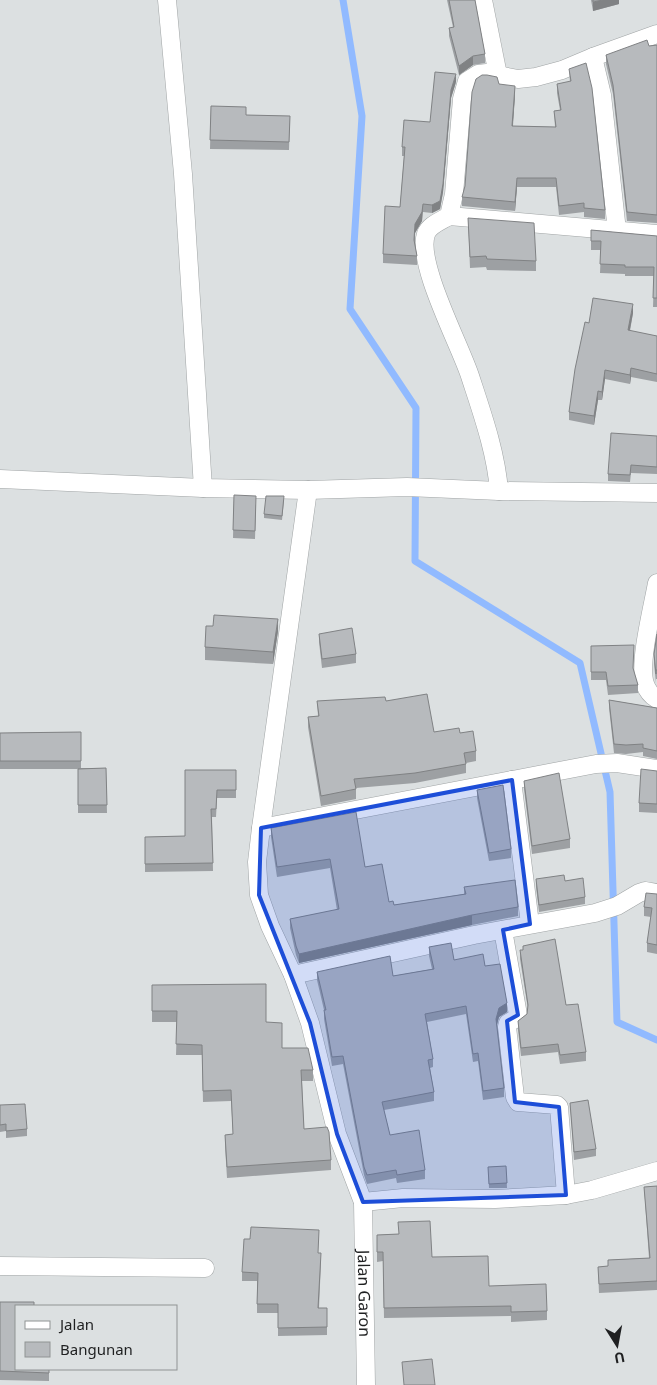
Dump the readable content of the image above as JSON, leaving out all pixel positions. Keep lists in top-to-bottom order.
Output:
{
  "streets": {
    "street": ["Jalan Garon"]
  },
  "legend": ["Jalan", "Bangunan"],
  "north": "bottom"
}
